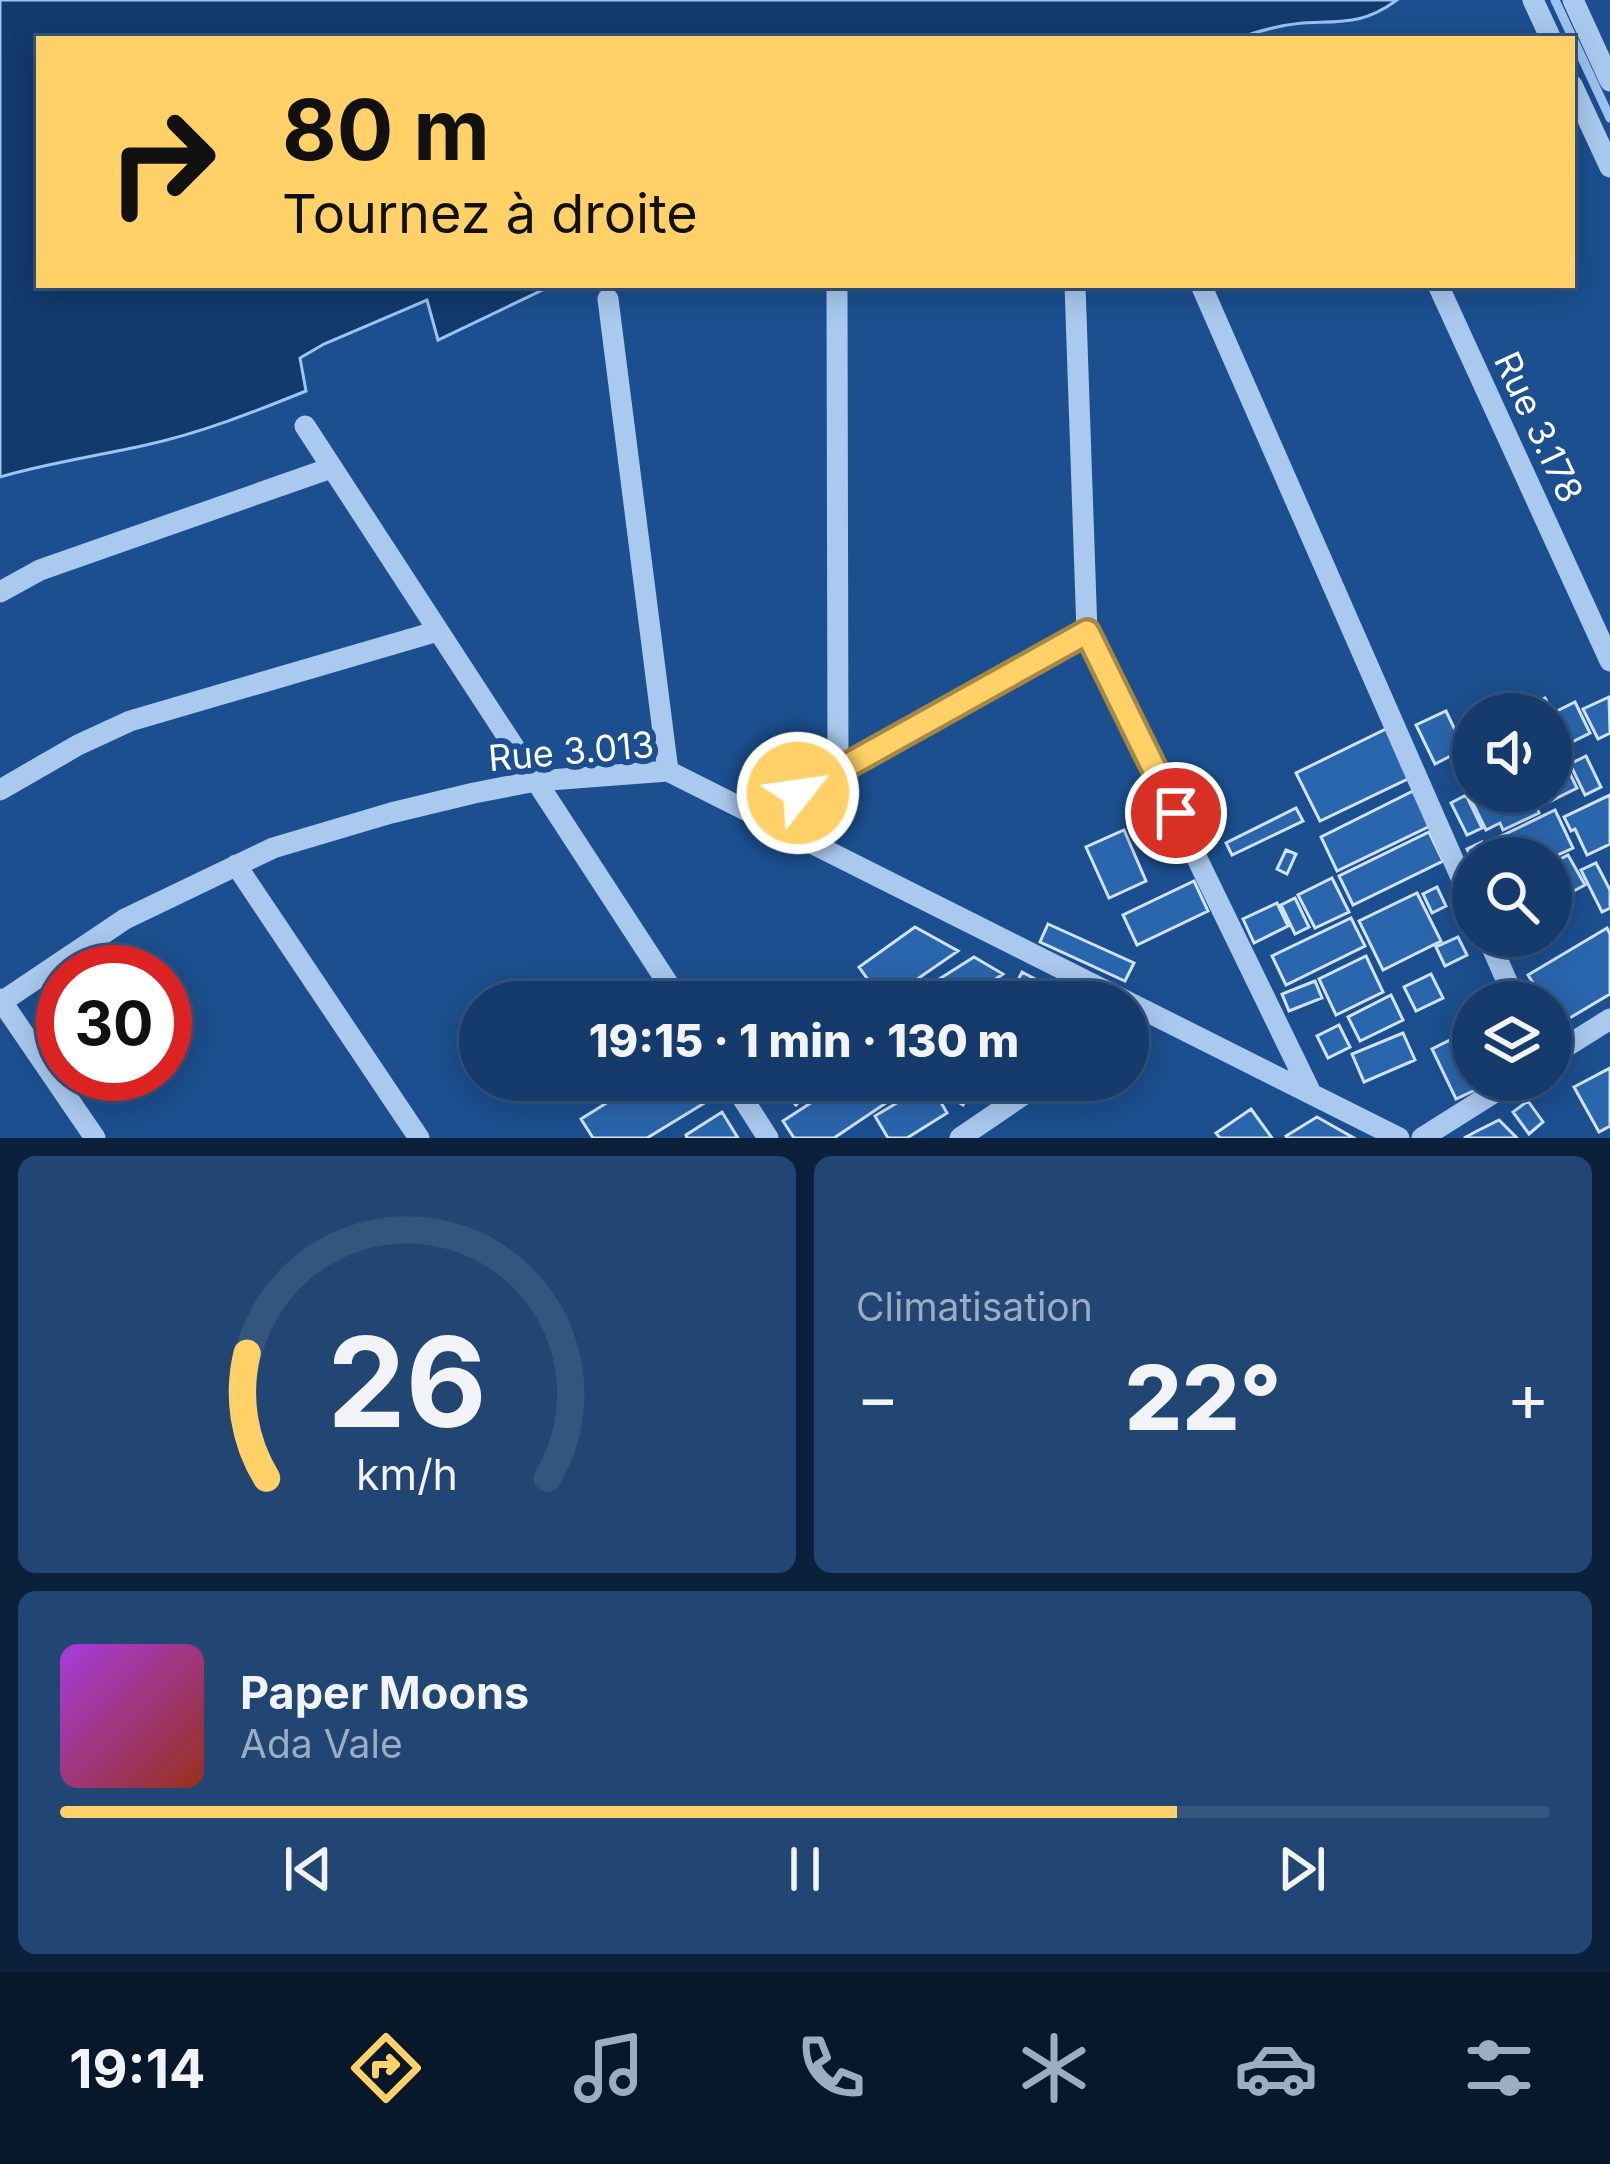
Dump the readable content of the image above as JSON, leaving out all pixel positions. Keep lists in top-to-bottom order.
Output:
{
  "streets": {
    "street": ["Rue 3.178", "Rue 3.013"]
  },
  "page": {
    "turn": ["80 m", "Tournez à droite"],
    "limit": "30",
    "trip": "19:15 · 1 min · 130 m",
    "tile": "Climatisation",
    "heat": ["−", "22°", "+"],
    "song": ["Paper Moons", "Ada Vale"],
    "tabs": "19:14",
    "gauge": ["26", "km/h"]
  }
}
